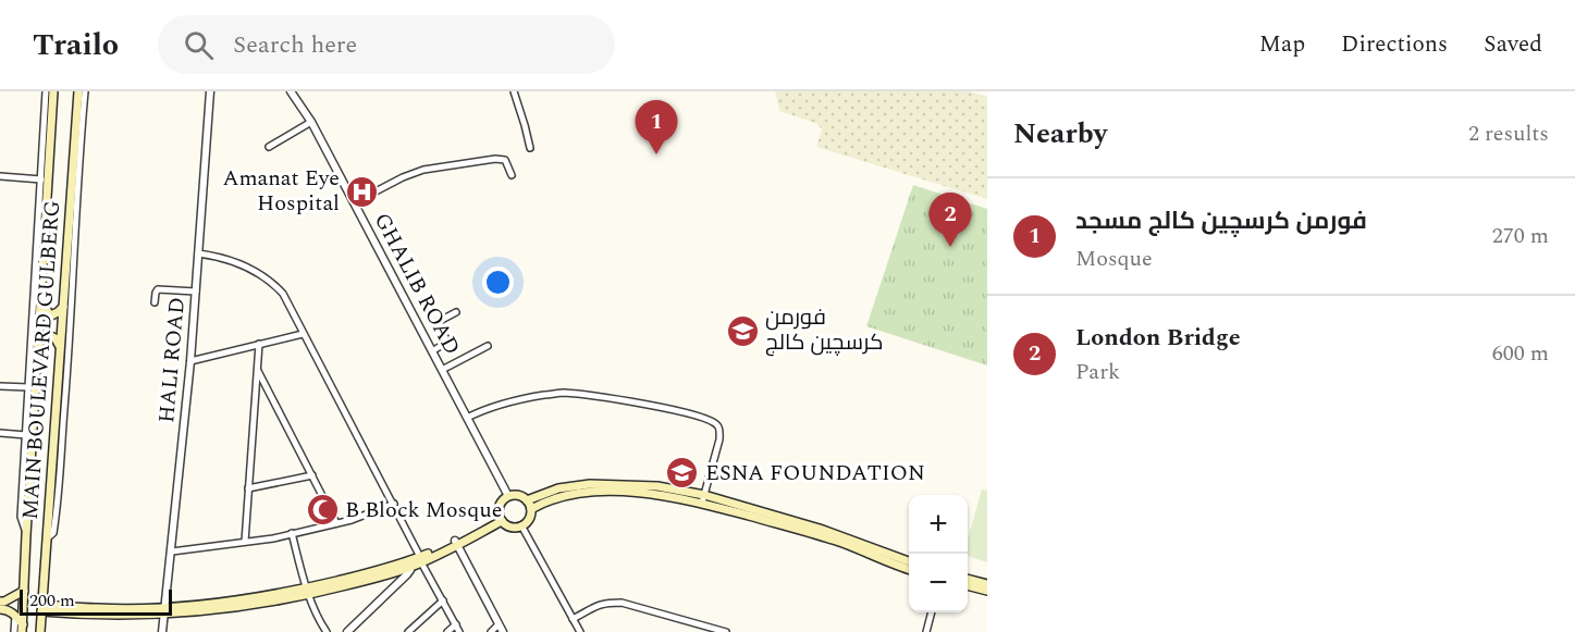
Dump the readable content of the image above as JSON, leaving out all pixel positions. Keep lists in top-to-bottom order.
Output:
{
  "streets": {
    "main road": ["MAIN BOULEVARD GULBERG"],
    "street": ["GHALIB ROAD", "HALI ROAD"]
  },
  "places": {
    "hospital": ["Amanat Eye Hospital"],
    "school or university": ["فورمن کرسچین کالج", "ESNA FOUNDATION"],
    "mosque": ["B Block Mosque"]
  },
  "scale_bar": "200 m",
  "page": {
    "header": "Trailo",
    "search": "Search here",
    "nav": ["Map", "Directions", "Saved"],
    "heading": ["Nearby", "2 results"],
    "pins": ["1", "2"],
    "list": [
      {
        "mark": "1",
        "name": "فورمن کرسچین کالج مسجد",
        "note": "Mosque",
        "value": "270 m"
      },
      {
        "mark": "2",
        "name": "London Bridge",
        "note": "Park",
        "value": "600 m"
      }
    ],
    "map_buttons": ["+", "−"],
    "scale": "200 m"
  }
}
